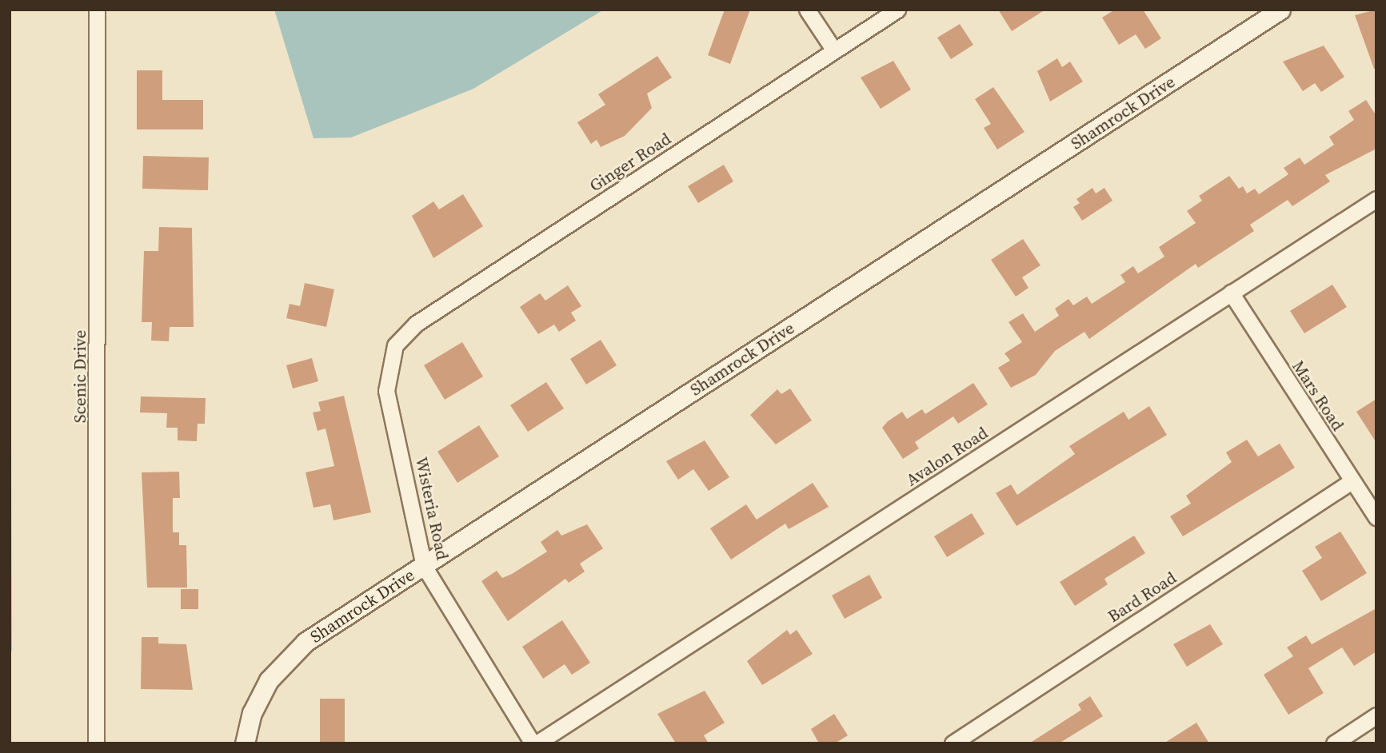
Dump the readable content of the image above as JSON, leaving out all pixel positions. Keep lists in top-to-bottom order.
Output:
{
  "streets": {
    "street": [
      "Shamrock Drive",
      "Ginger Road",
      "Scenic Drive",
      "Mars Road",
      "Avalon Road",
      "Wisteria Road",
      "Bard Road"
    ]
  },
  "crossings": [
    ["Shamrock Drive", "Wisteria Road"],
    ["Ginger Road", "Wisteria Road"],
    ["Mars Road", "Avalon Road"],
    ["Mars Road", "Bard Road"],
    ["Avalon Road", "Wisteria Road"]
  ]
}
